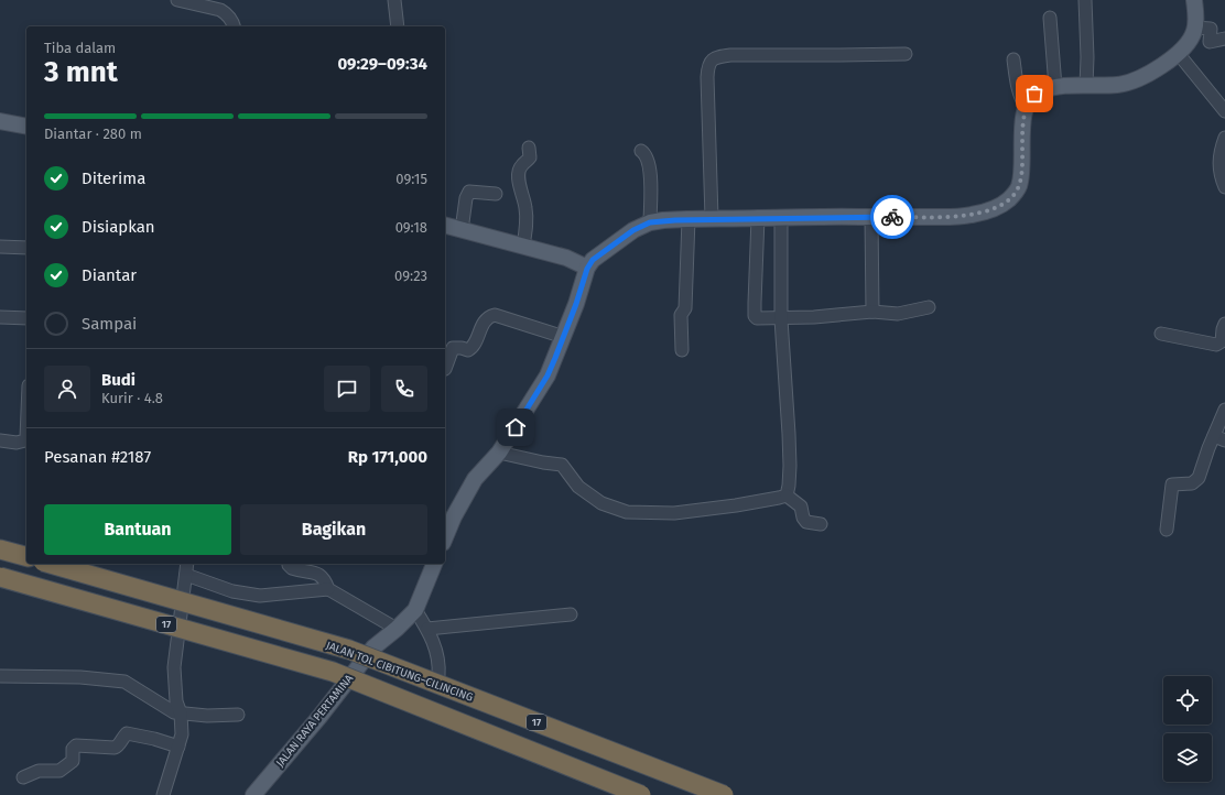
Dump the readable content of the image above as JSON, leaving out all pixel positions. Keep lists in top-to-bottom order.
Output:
{
  "streets": {
    "highway": ["17", "JALAN TOL CIBITUNG–CILINCING"],
    "main road": ["JALAN RAYA PERTAMINA"]
  },
  "page": {
    "heading": ["3 mnt", "Tiba dalam", "09:29–09:34"],
    "panel": [
      "Budi",
      "Kurir · 4.8",
      "Pesanan #2187",
      "Rp 171,000"
    ],
    "bar": "Diantar · 280 m",
    "list": [
      ["Diterima", "09:15"],
      ["Disiapkan", "09:18"],
      ["Diantar", "09:23"],
      "Sampai"
    ],
    "buttons": ["Bantuan", "Bagikan"]
  }
}
